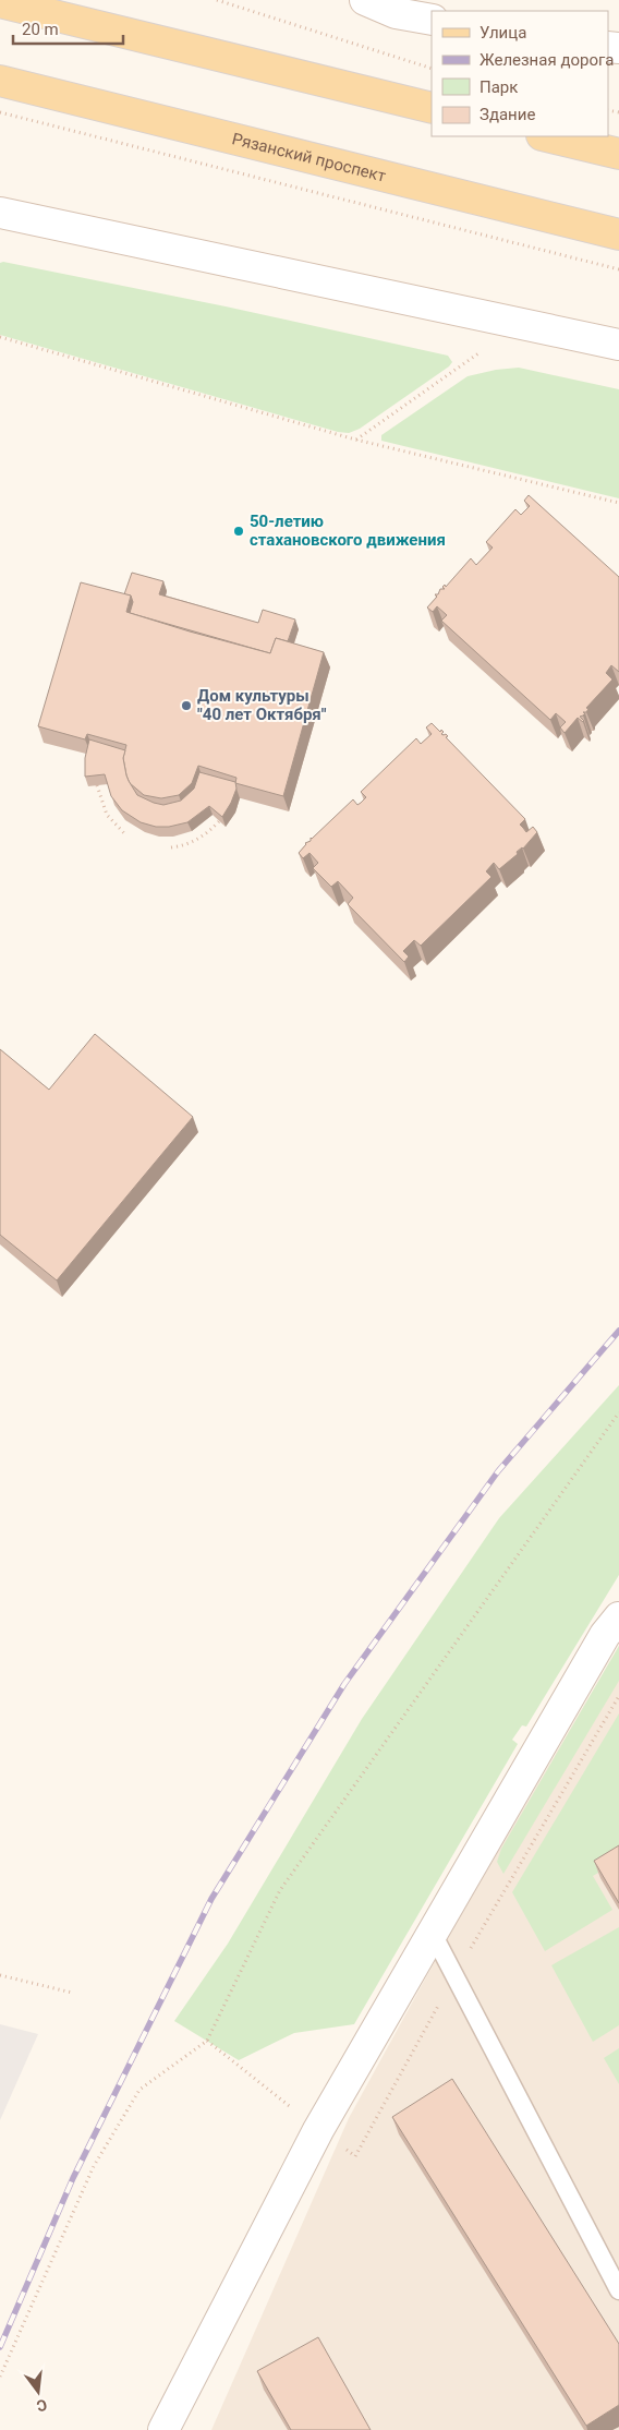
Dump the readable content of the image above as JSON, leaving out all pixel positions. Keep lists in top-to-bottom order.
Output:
{
  "streets": {
    "main road": ["Рязанский проспект"]
  },
  "places": ["50-летию стахановского движения", "Дом культуры \"40 лет Октября\""],
  "legend": [
    "Улица",
    "Железная дорога",
    "Парк",
    "Здание"
  ],
  "scale_bar": "20 m",
  "north": "bottom"
}
